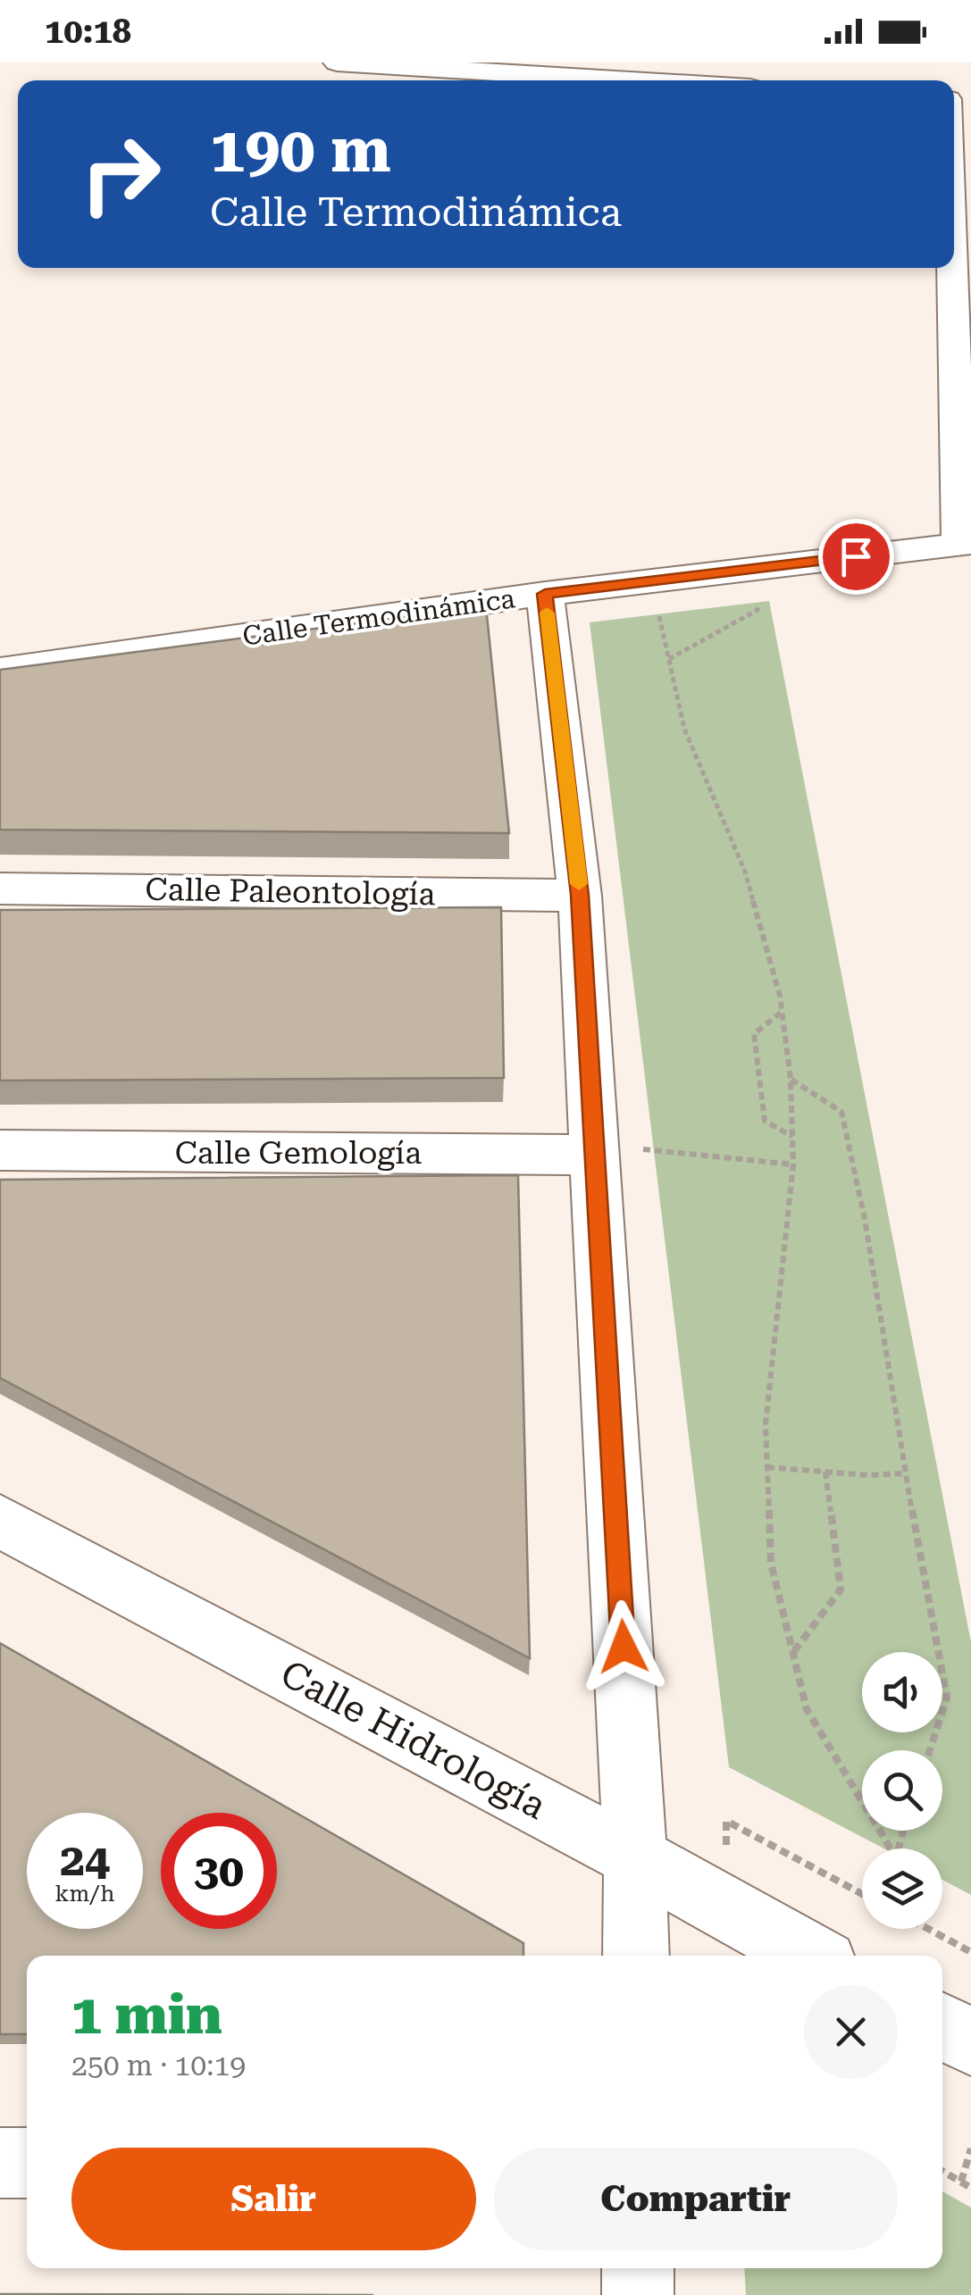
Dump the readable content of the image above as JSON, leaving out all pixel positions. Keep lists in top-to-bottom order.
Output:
{
  "streets": {
    "street": [
      "Calle Termodinámica",
      "Calle Paleontología",
      "Calle Gemología",
      "Calle Hidrología"
    ]
  },
  "page": {
    "status": "10:18",
    "turn": ["190 m", "Calle Termodinámica"],
    "speed": "24 km/h",
    "limit": "30",
    "heading": ["1 min", "250 m · 10:19"],
    "buttons": ["Salir", "Compartir"]
  }
}
